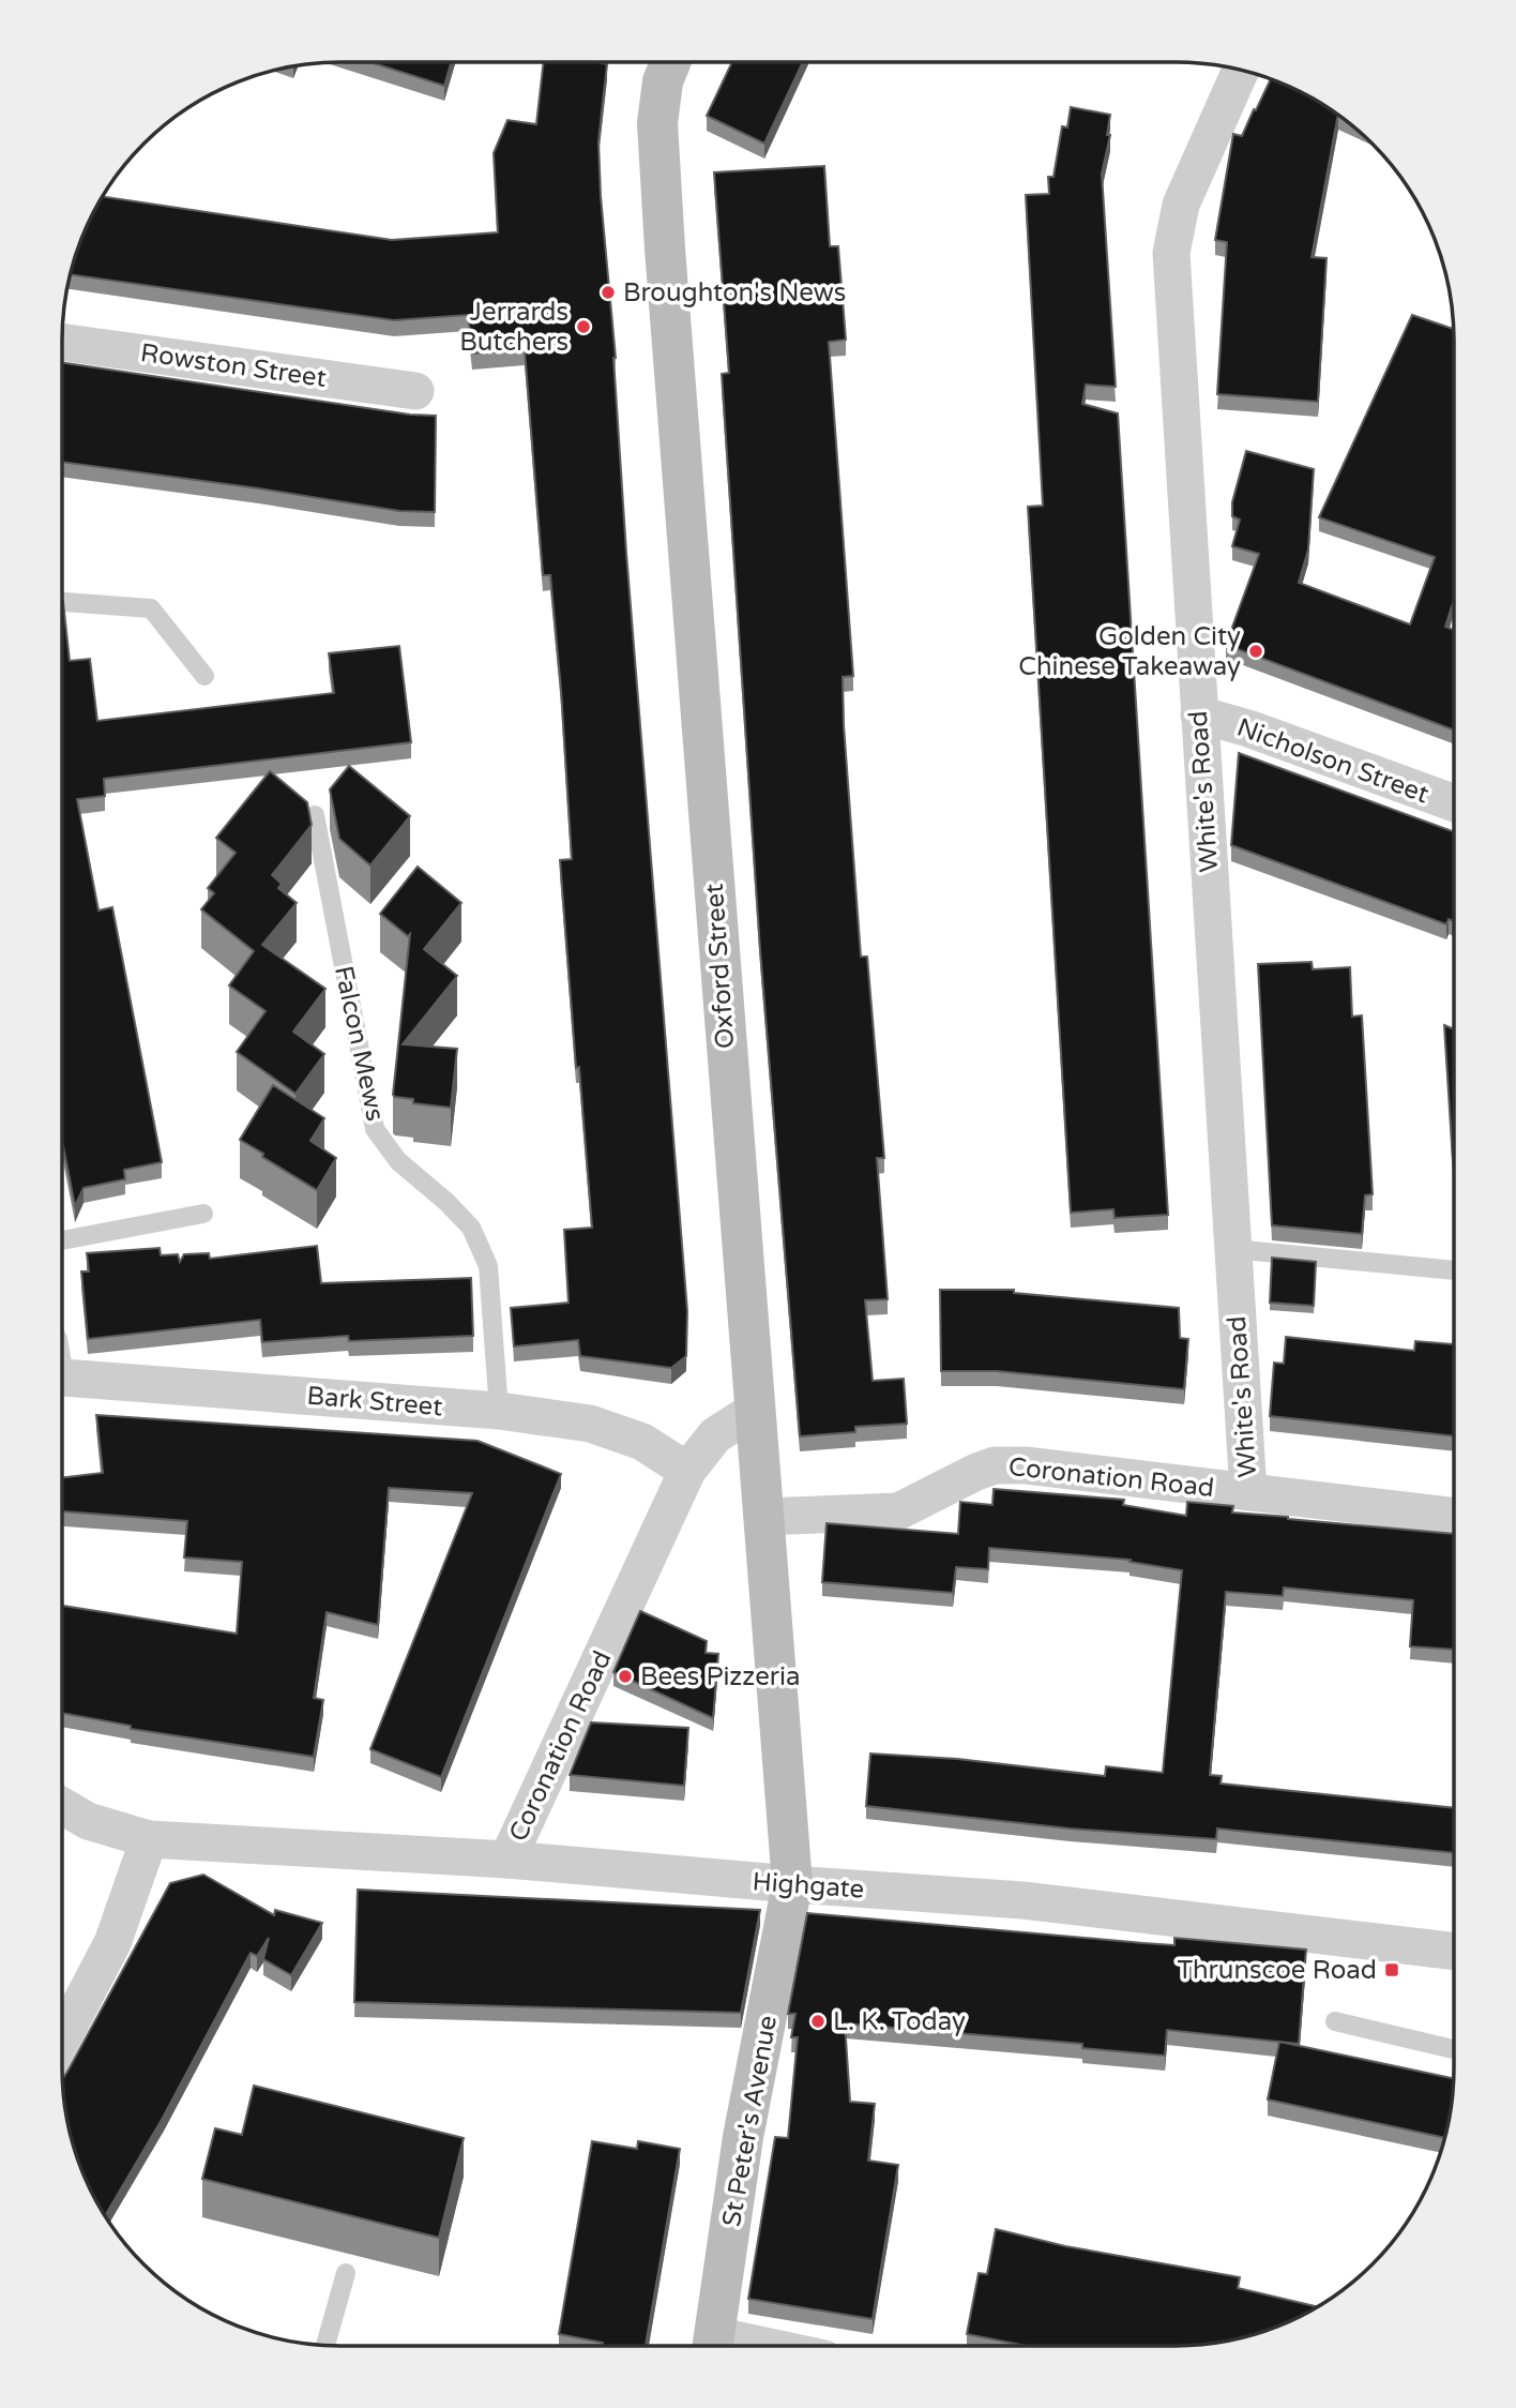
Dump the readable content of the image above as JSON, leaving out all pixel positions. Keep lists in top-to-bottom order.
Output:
{
  "streets": {
    "street": [
      "Rowston Street",
      "Nicholson Street",
      "White's Road",
      "Oxford Street",
      "Bark Street",
      "Coronation Road",
      "Highgate",
      "St Peter's Avenue"
    ],
    "lane": ["Falcon Mews"]
  },
  "crossings": [
    ["Nicholson Street", "White's Road"],
    ["White's Road", "Coronation Road"],
    ["Oxford Street", "Coronation Road"],
    ["Oxford Street", "Highgate"],
    ["Oxford Street", "St Peter's Avenue"],
    ["Falcon Mews", "Bark Street"],
    ["Bark Street", "Coronation Road"],
    ["Coronation Road", "Highgate"],
    ["Highgate", "St Peter's Avenue"]
  ],
  "places": {
    "other": [
      "Broughton's News",
      "Jerrards Butchers",
      "Golden City Chinese Takeaway",
      "Bees Pizzeria",
      "L. K. Today"
    ],
    "transit": ["Thrunscoe Road"]
  }
}
